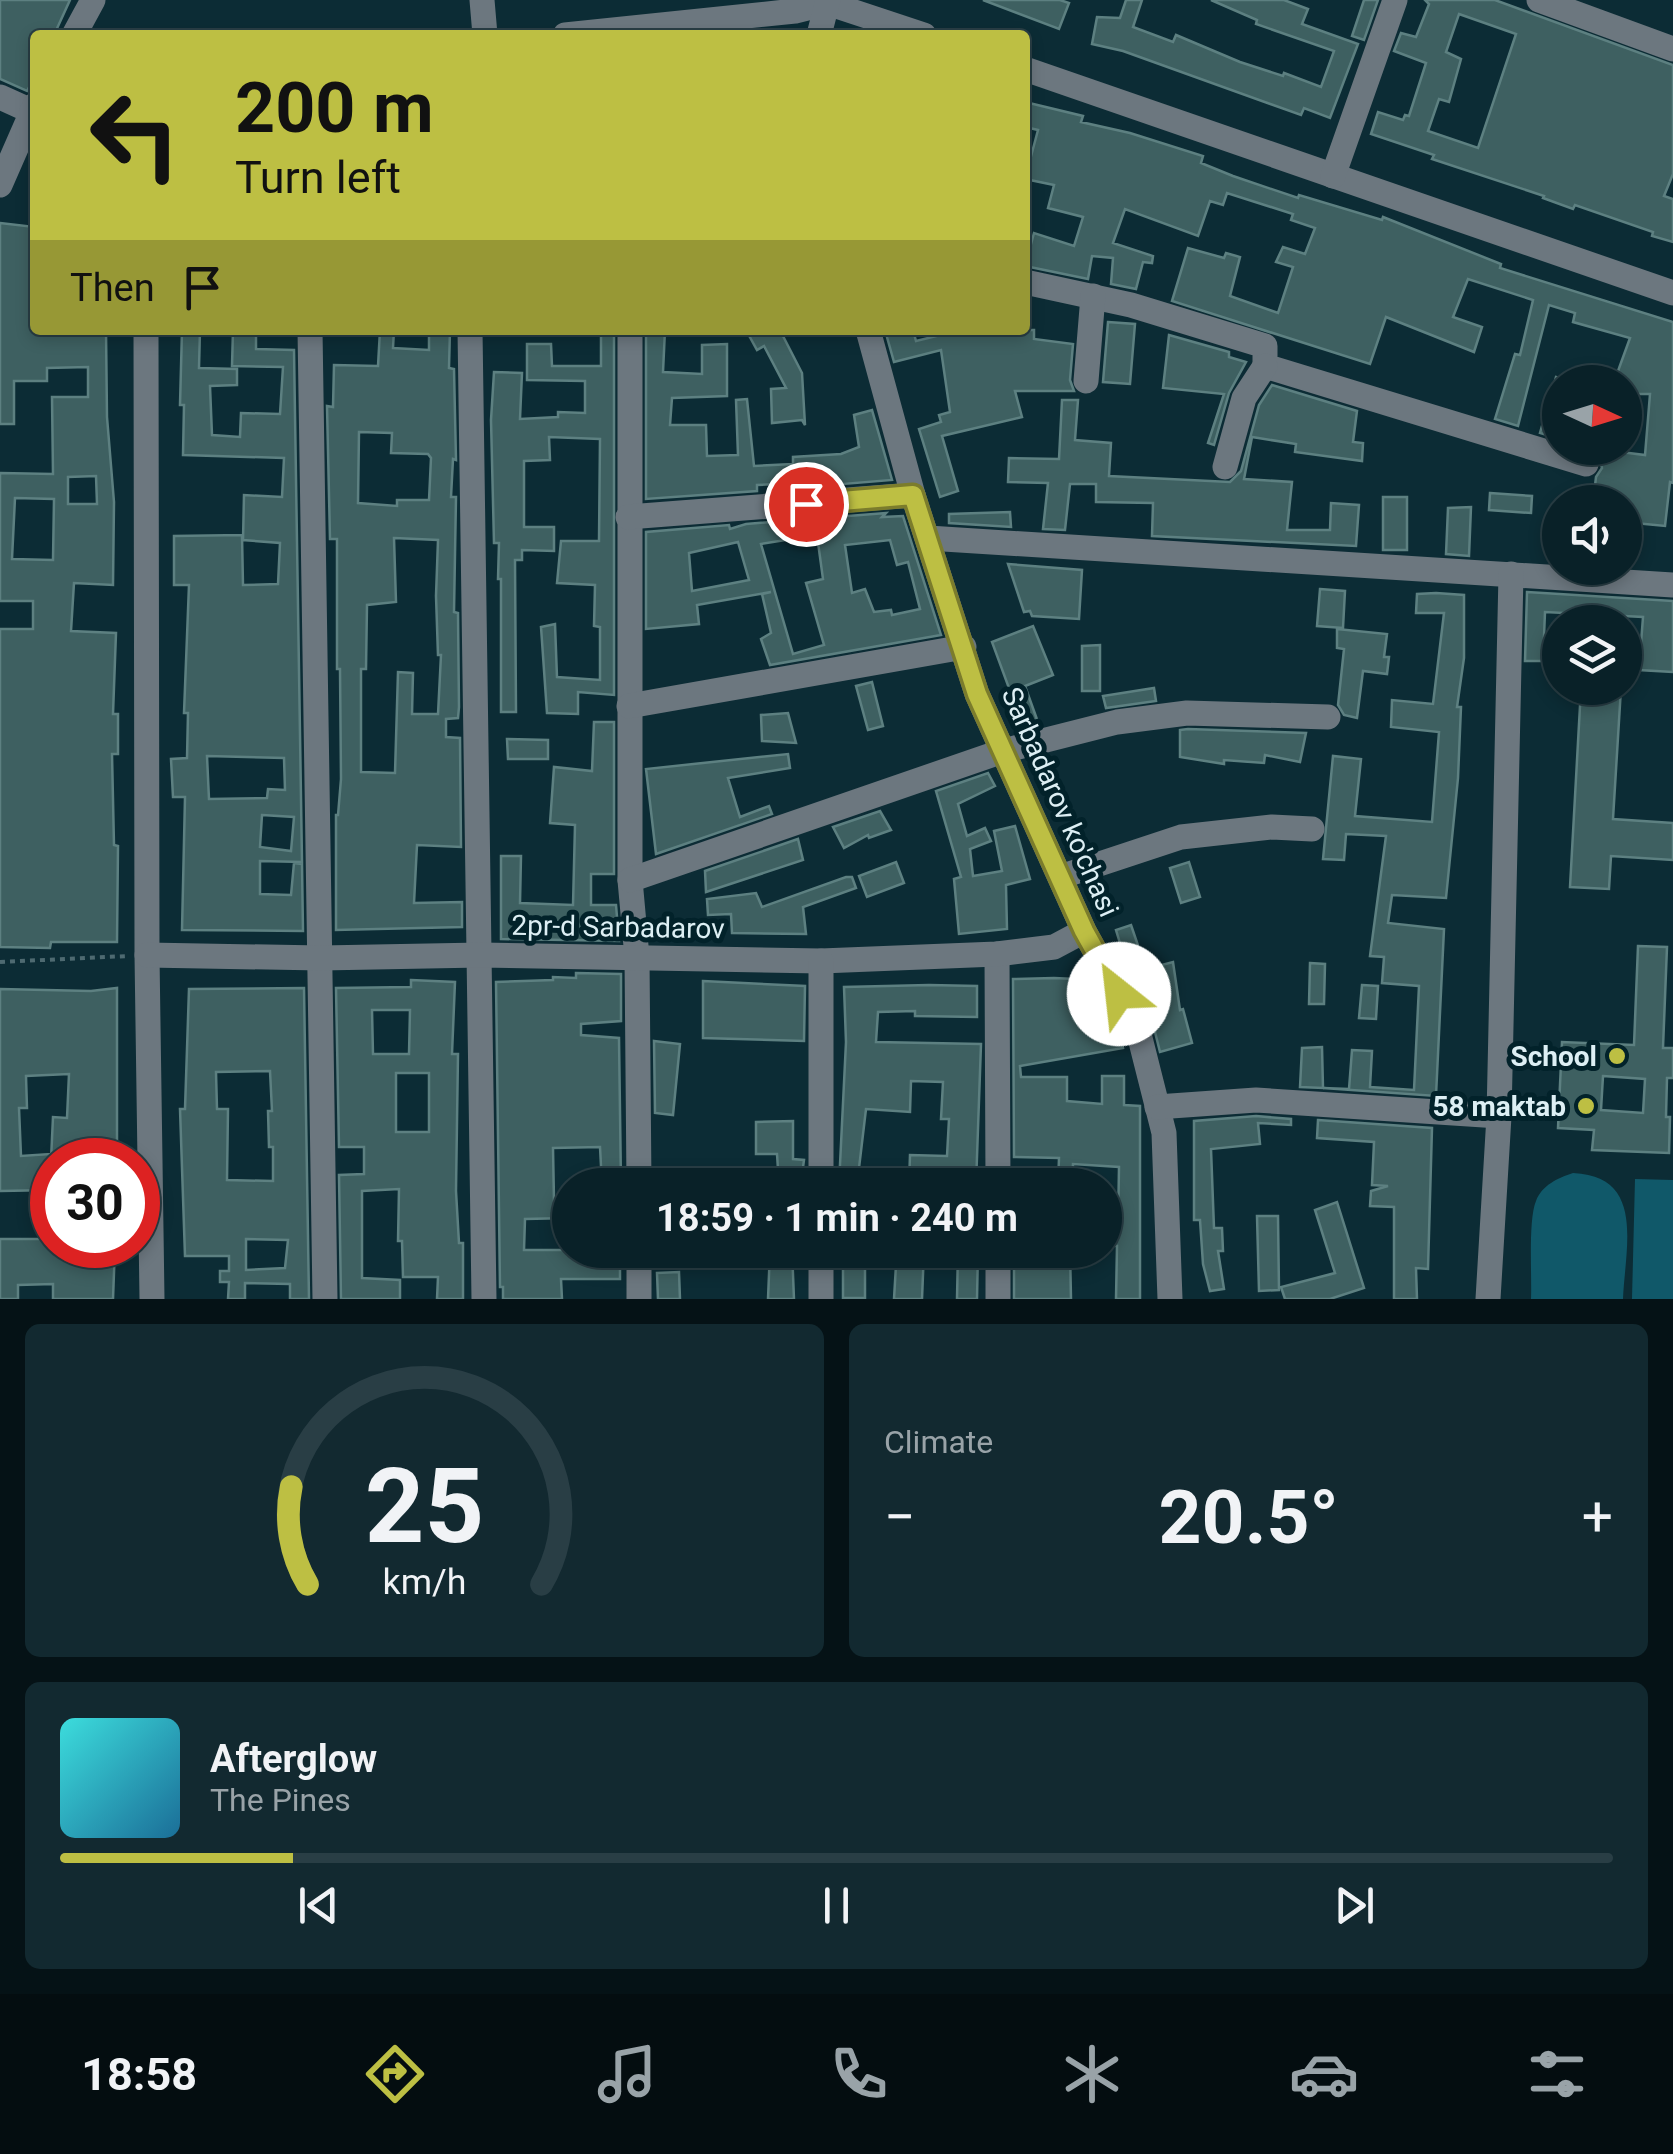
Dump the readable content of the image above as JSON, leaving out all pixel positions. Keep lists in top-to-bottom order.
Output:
{
  "streets": {
    "street": ["Sarbadarov ko'chasi", "2pr-d Sarbadarov"]
  },
  "crossings": [
    ["Sarbadarov ko'chasi", "2pr-d Sarbadarov"]
  ],
  "places": ["School", "58 maktab"],
  "north": "right",
  "page": {
    "turn": ["200 m", "Turn left"],
    "then": "Then",
    "limit": "30",
    "trip": "18:59 · 1 min · 240 m",
    "tile": "Climate",
    "heat": ["−", "20.5°", "+"],
    "song": ["Afterglow", "The Pines"],
    "tabs": "18:58",
    "gauge": ["25", "km/h"]
  }
}
